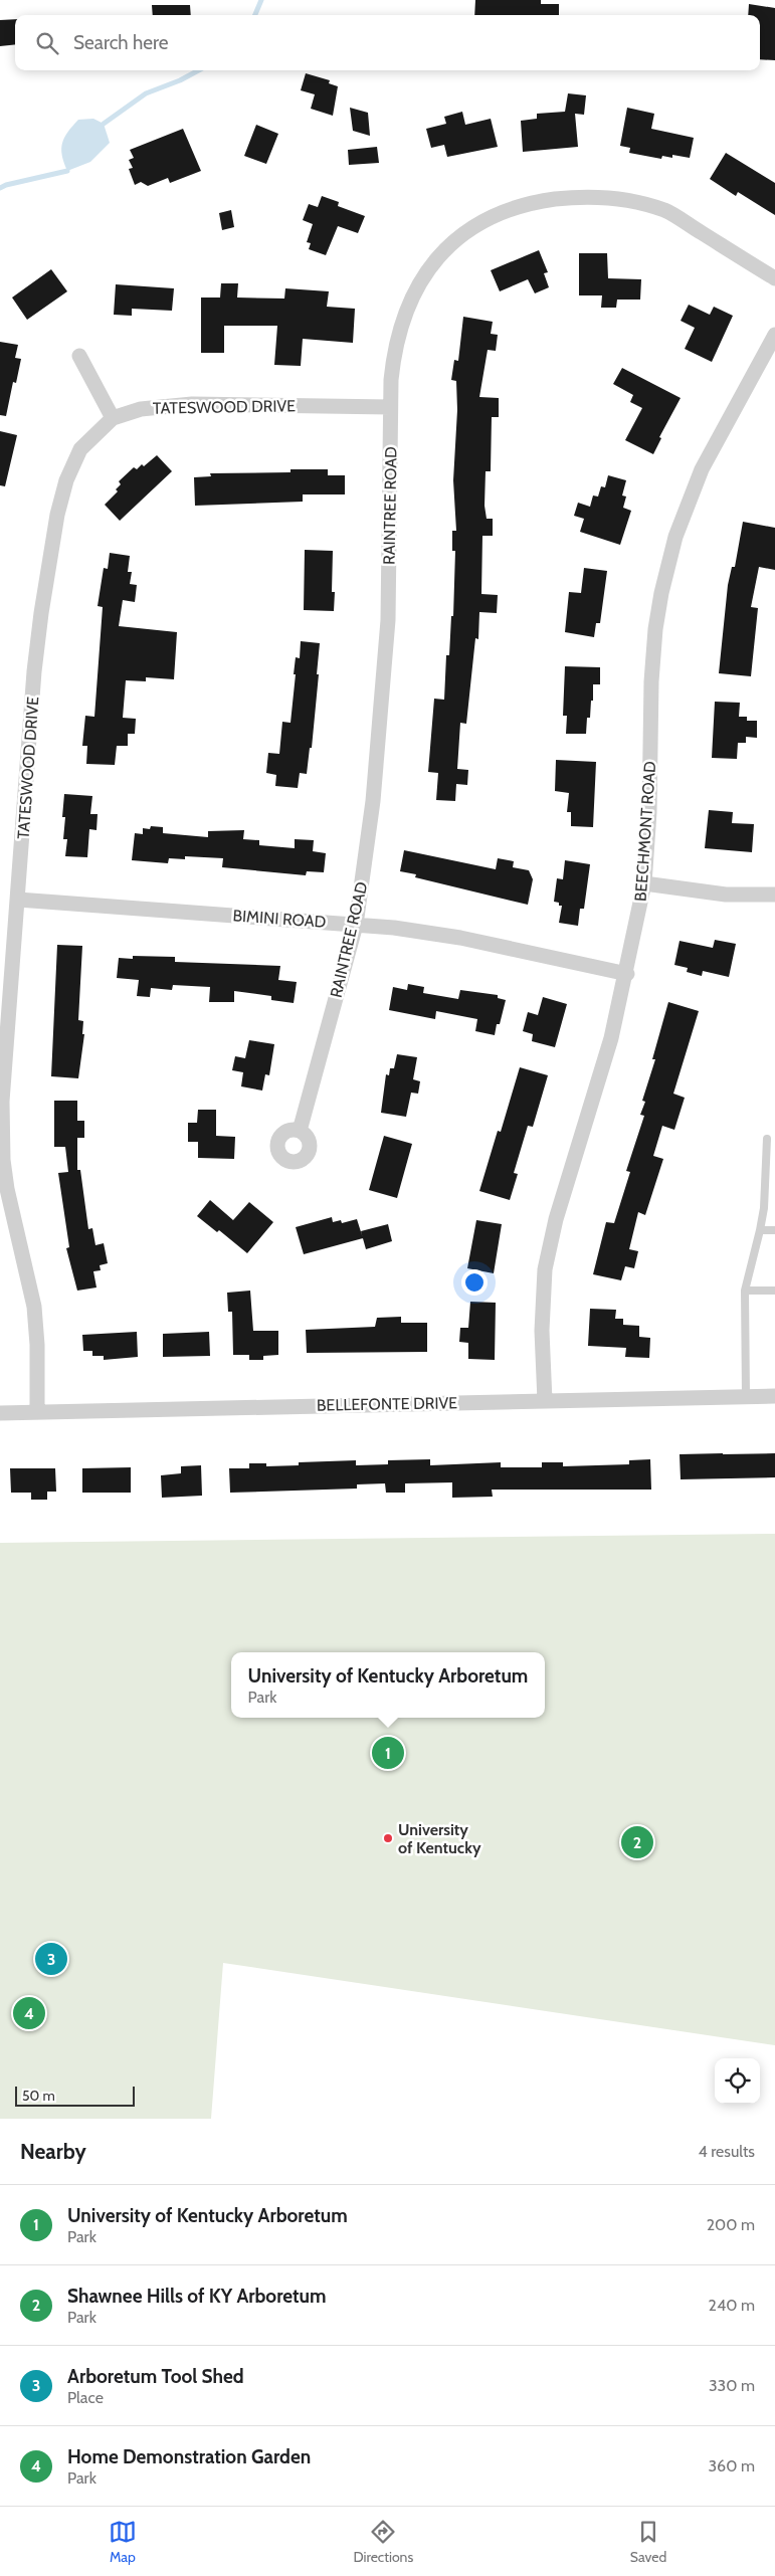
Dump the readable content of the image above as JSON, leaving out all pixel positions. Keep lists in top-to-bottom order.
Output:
{
  "streets": {
    "street": [
      "TATESWOOD DRIVE",
      "RAINTREE ROAD",
      "BEECHMONT ROAD",
      "BIMINI ROAD",
      "BELLEFONTE DRIVE"
    ]
  },
  "crossings": [
    ["TATESWOOD DRIVE", "RAINTREE ROAD"],
    ["TATESWOOD DRIVE", "BIMINI ROAD"],
    ["TATESWOOD DRIVE", "BELLEFONTE DRIVE"],
    ["RAINTREE ROAD", "BIMINI ROAD"],
    ["BEECHMONT ROAD", "BIMINI ROAD"],
    ["BEECHMONT ROAD", "BELLEFONTE DRIVE"]
  ],
  "places": ["University of Kentucky"],
  "scale_bar": "50 m",
  "page": {
    "search": "Search here",
    "popup": ["University of Kentucky Arboretum", "Park"],
    "pins": [
      "1",
      "2",
      "3",
      "4"
    ],
    "scale": "50 m",
    "heading": ["Nearby", "4 results"],
    "list": [
      {
        "mark": "1",
        "name": "University of Kentucky Arboretum",
        "note": "Park",
        "value": "200 m"
      },
      {
        "mark": "2",
        "name": "Shawnee Hills of KY Arboretum",
        "note": "Park",
        "value": "240 m"
      },
      {
        "mark": "3",
        "name": "Arboretum Tool Shed",
        "note": "Place",
        "value": "330 m"
      },
      {
        "mark": "4",
        "name": "Home Demonstration Garden",
        "note": "Park",
        "value": "360 m"
      }
    ],
    "nav": ["Map", "Directions", "Saved"]
  }
}
